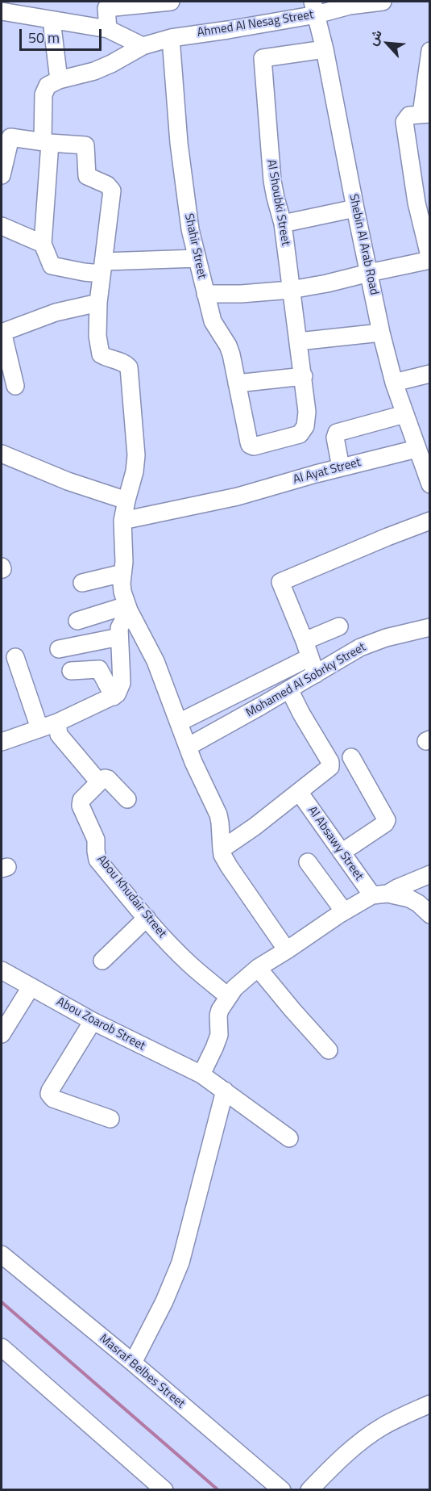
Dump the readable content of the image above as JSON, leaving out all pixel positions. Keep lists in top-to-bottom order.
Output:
{
  "streets": {
    "street": [
      "Ahmed Al Nesag Street",
      "Al Shoubki Street",
      "Shebin Al Arab Road",
      "Shahir Street",
      "Al Ayat Street",
      "Mohamed Al Sobrky Street",
      "Al Absawy Street",
      "Abou Khudair Street",
      "Abou Zoarob Street",
      "Masraf Belbes Street"
    ]
  },
  "crossings": [
    ["Ahmed Al Nesag Street", "Shebin Al Arab Road"],
    ["Ahmed Al Nesag Street", "Shahir Street"],
    ["Al Shoubki Street", "Shebin Al Arab Road"],
    ["Al Shoubki Street", "Shahir Street"],
    ["Shebin Al Arab Road", "Al Ayat Street"]
  ],
  "scale_bar": "50 m",
  "north": "top left"
}
